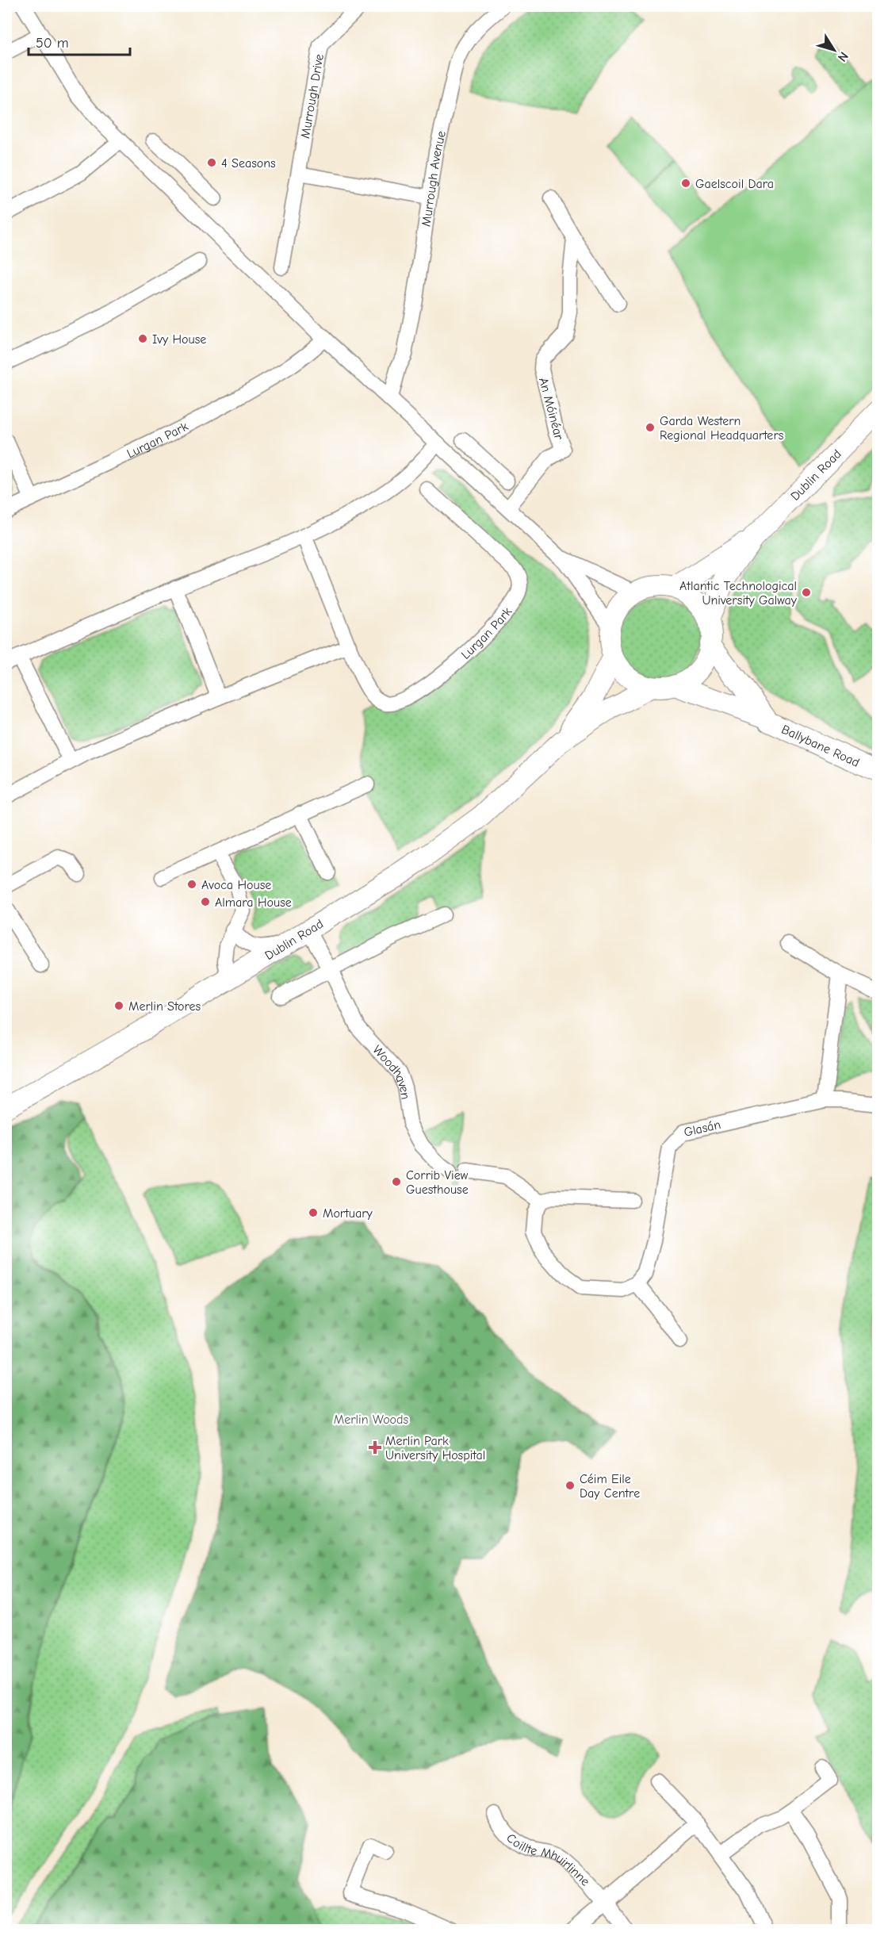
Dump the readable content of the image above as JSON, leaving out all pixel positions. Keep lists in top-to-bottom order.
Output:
{
  "streets": {
    "main road": ["Dublin Road", "Ballybane Road"],
    "street": [
      "Murrough Drive",
      "Murrough Avenue",
      "An Móinéar",
      "Lurgan Park",
      "Woodhaven",
      "Glasán",
      "Coillte Mhuirlinne"
    ]
  },
  "crossings": [
    ["Dublin Road", "Ballybane Road"],
    ["Dublin Road", "Woodhaven"]
  ],
  "parks": ["Merlin Woods"],
  "places": {
    "other": [
      "4 Seasons",
      "Gaelscoil Dara",
      "Ivy House",
      "Garda Western Regional Headquarters",
      "Atlantic Technological University Galway",
      "Avoca House",
      "Almara House",
      "Merlin Stores",
      "Corrib View Guesthouse",
      "Mortuary",
      "Céim Eile Day Centre"
    ],
    "health": ["Merlin Park University Hospital"]
  },
  "scale_bar": "50 m",
  "north": "bottom right"
}
